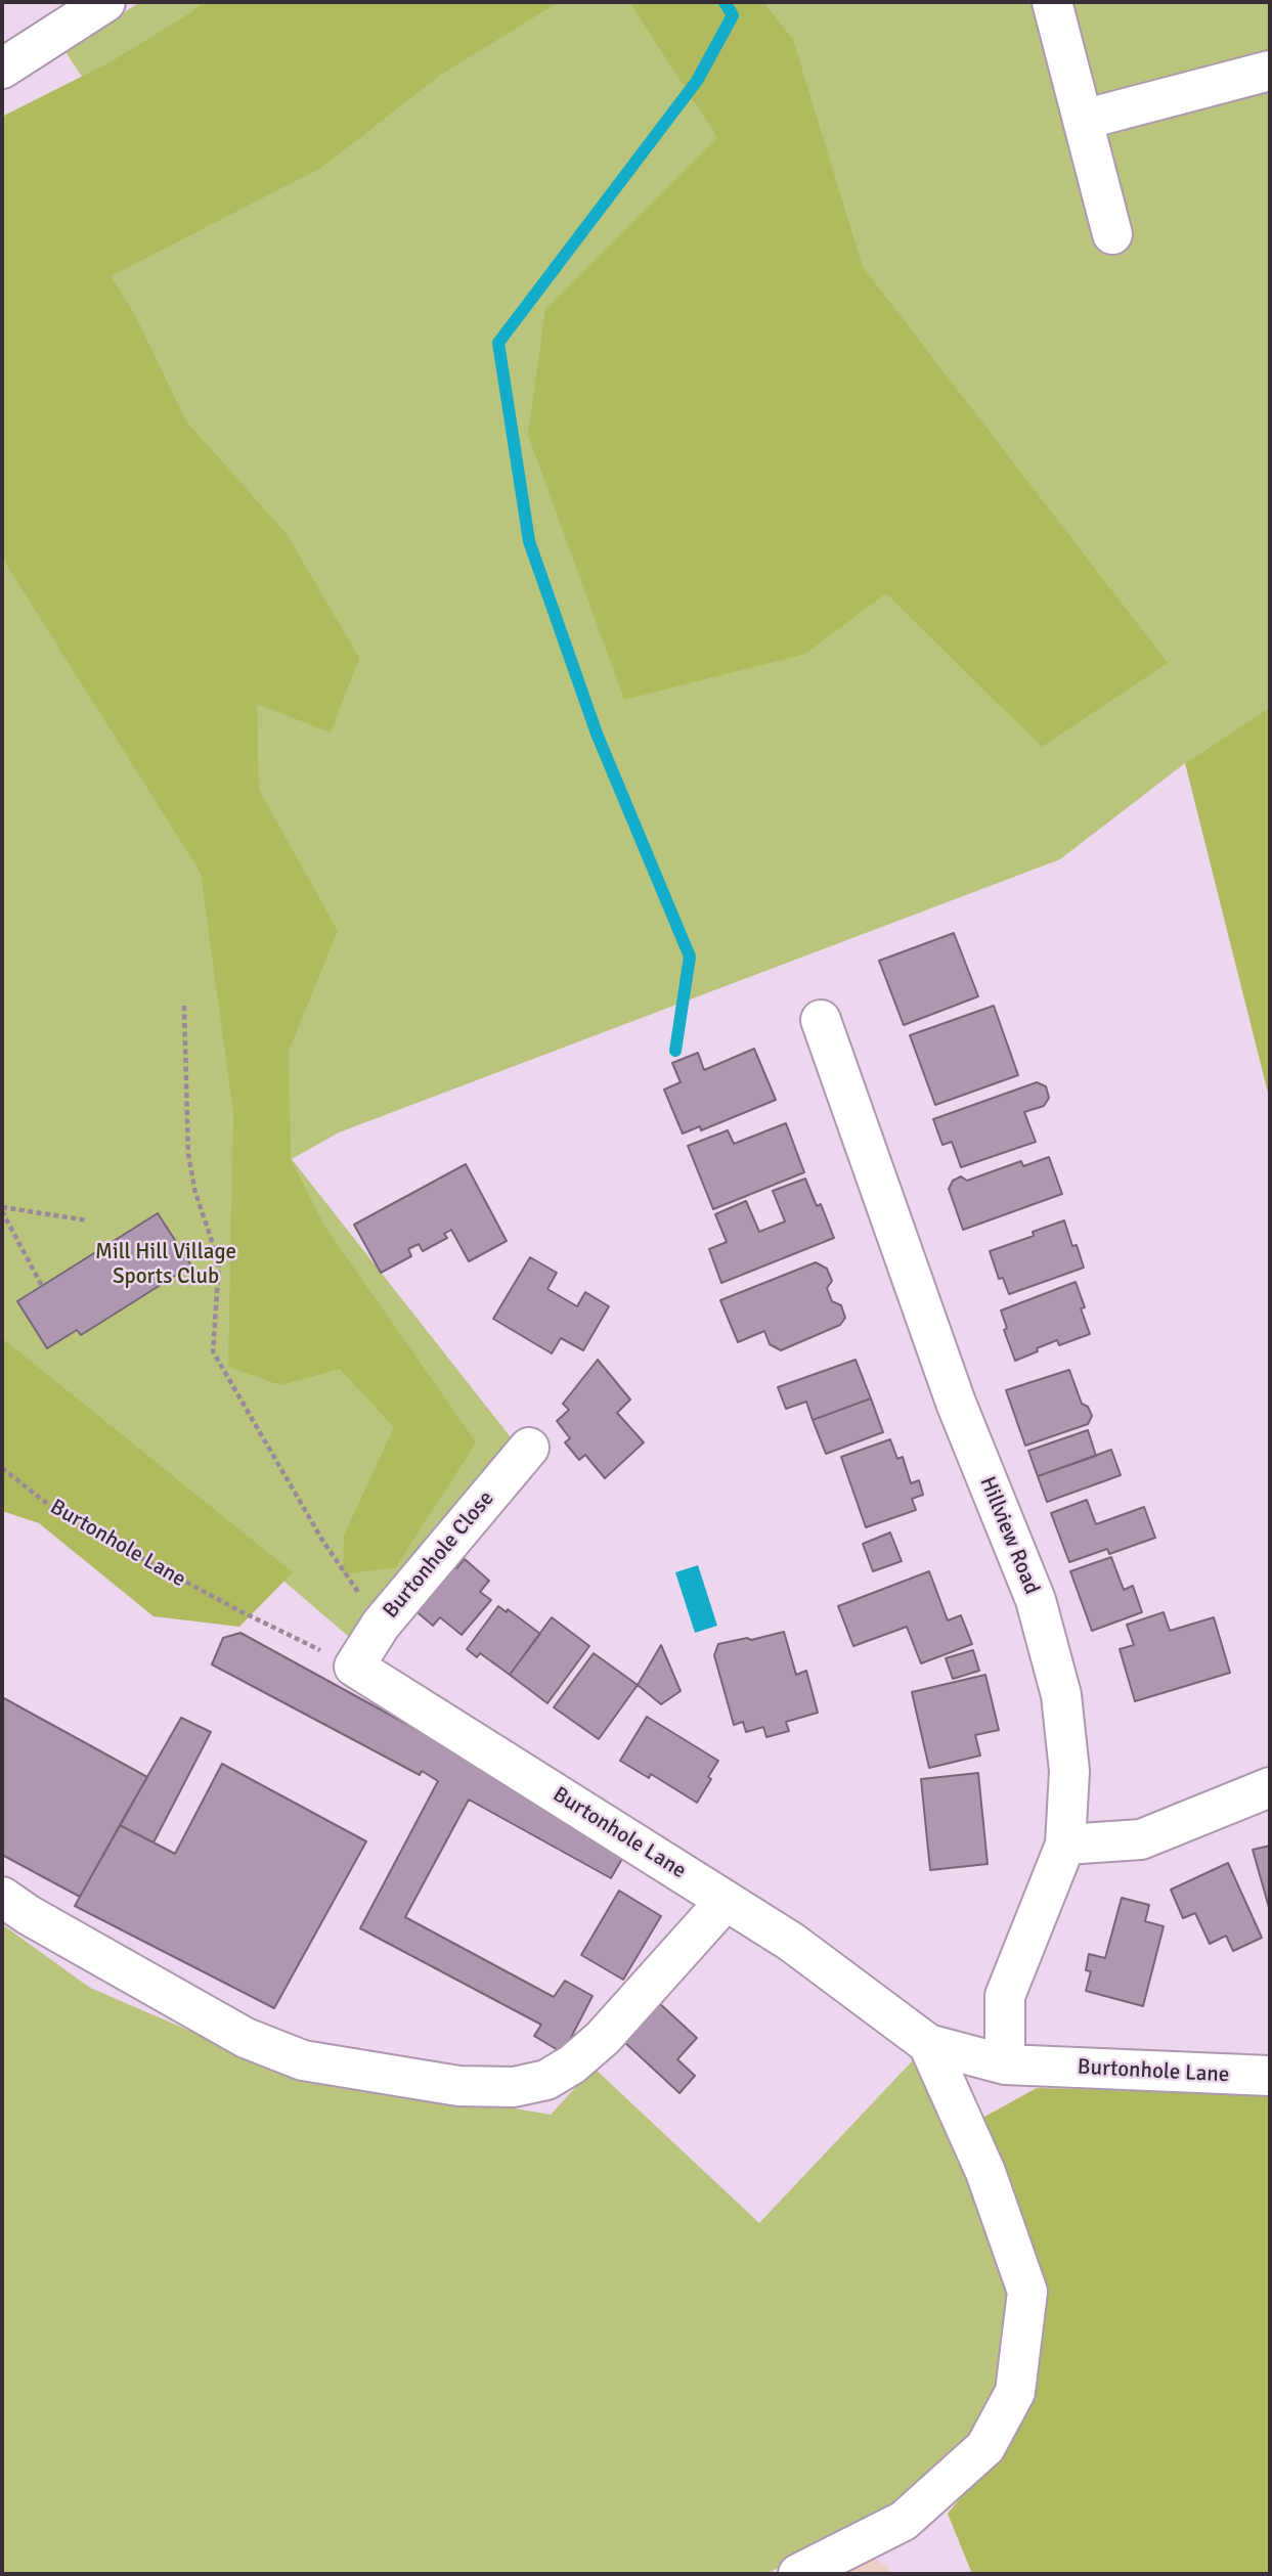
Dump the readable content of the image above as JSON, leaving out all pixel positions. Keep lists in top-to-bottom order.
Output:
{
  "streets": {
    "street": ["Hillview Road", "Burtonhole Lane", "Burtonhole Close"]
  },
  "crossings": [
    ["Hillview Road", "Burtonhole Lane"],
    ["Burtonhole Lane", "Burtonhole Close"]
  ],
  "parks": ["Mill Hill Village Sports Club"]
}
